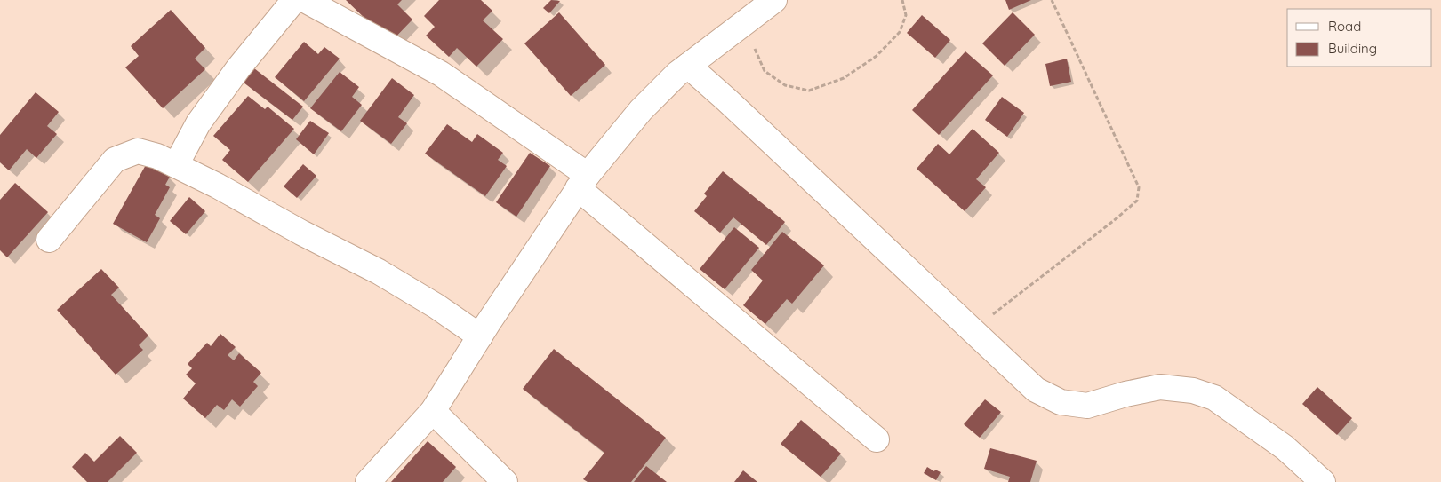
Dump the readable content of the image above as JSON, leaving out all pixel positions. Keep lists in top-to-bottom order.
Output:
{
  "legend": ["Road", "Building"]
}
